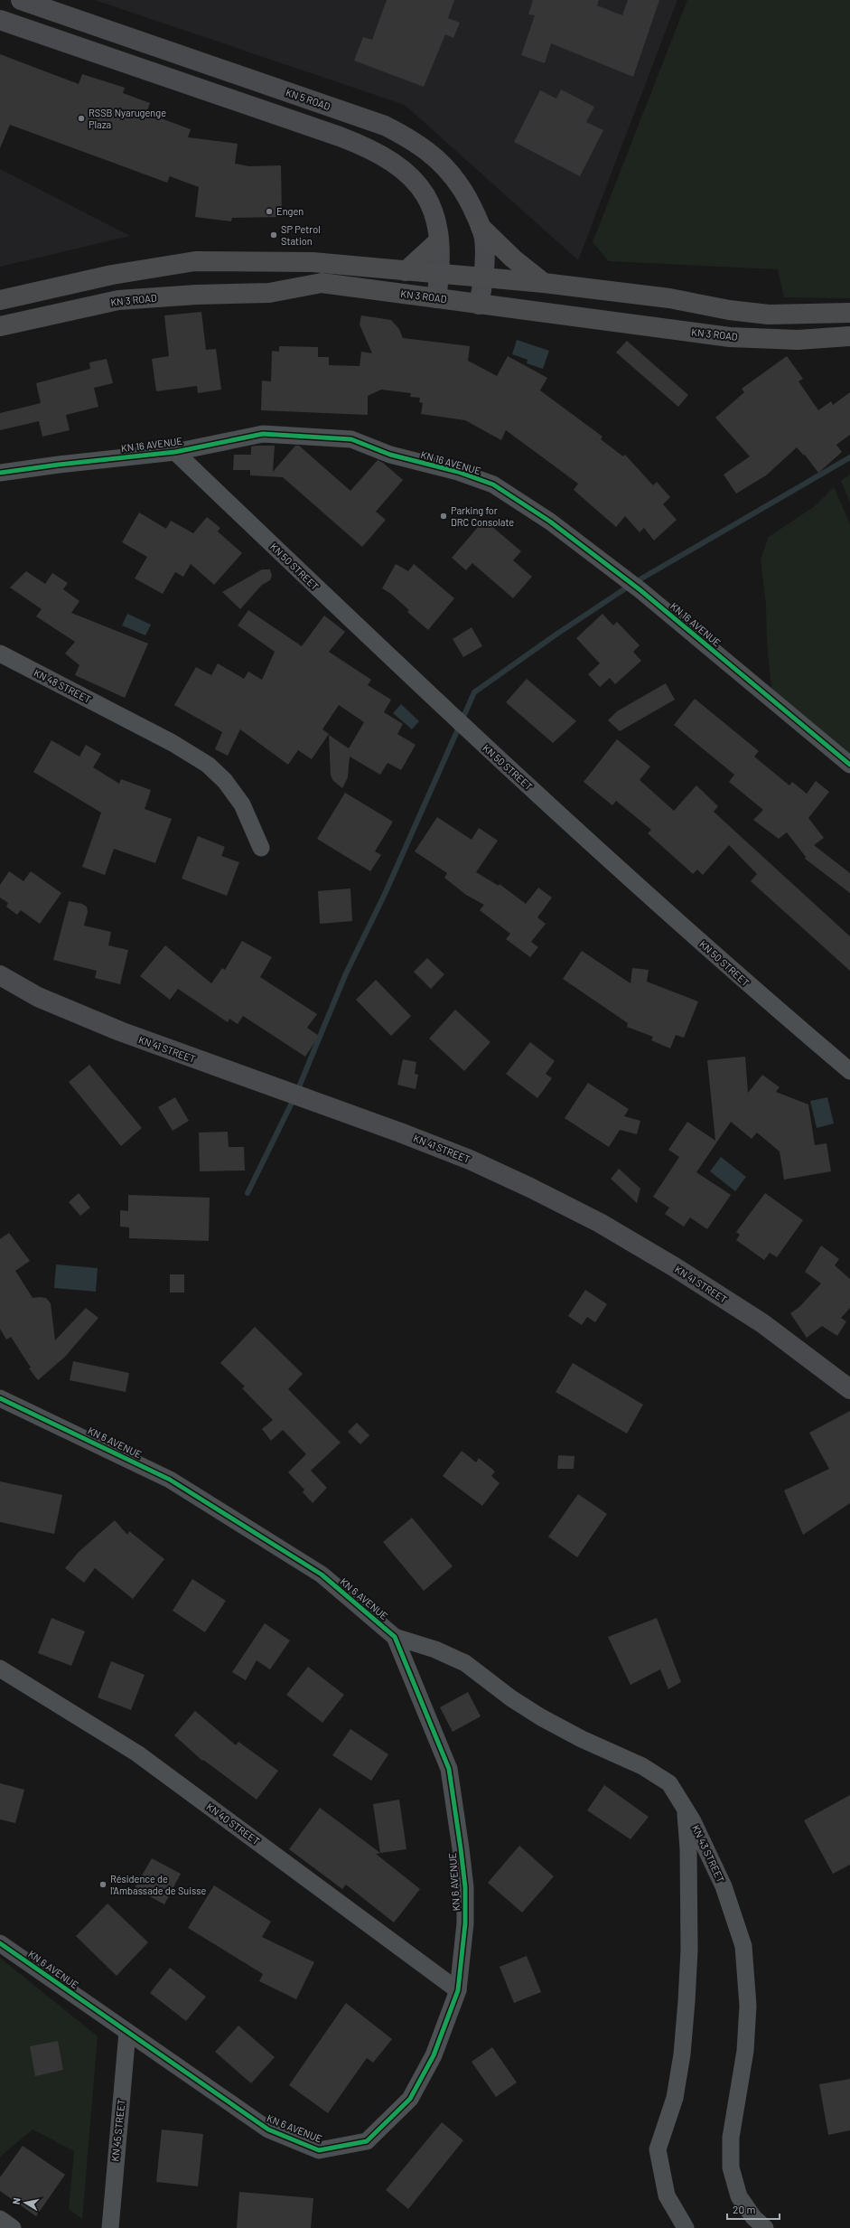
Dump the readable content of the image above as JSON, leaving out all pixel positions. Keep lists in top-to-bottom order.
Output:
{
  "streets": {
    "highway": ["KN 3 ROAD"],
    "main road": ["KN 5 ROAD", "KN 41 STREET"],
    "street": [
      "KN 16 AVENUE",
      "KN 50 STREET",
      "KN 48 STREET",
      "KN 6 AVENUE",
      "KN 40 STREET",
      "KN 43 STREET",
      "KN 45 STREET"
    ]
  },
  "crossings": [
    ["KN 5 ROAD", "KN 3 ROAD"],
    ["KN 16 AVENUE", "KN 50 STREET"],
    ["KN 6 AVENUE", "KN 40 STREET"],
    ["KN 6 AVENUE", "KN 43 STREET"],
    ["KN 6 AVENUE", "KN 45 STREET"]
  ],
  "places": [
    "RSSB Nyarugenge Plaza",
    "Engen",
    "SP Petrol Station",
    "Parking for DRC Consolate",
    "Résidence de l'Ambassade de Suisse"
  ],
  "scale_bar": "20 m",
  "north": "left"
}
